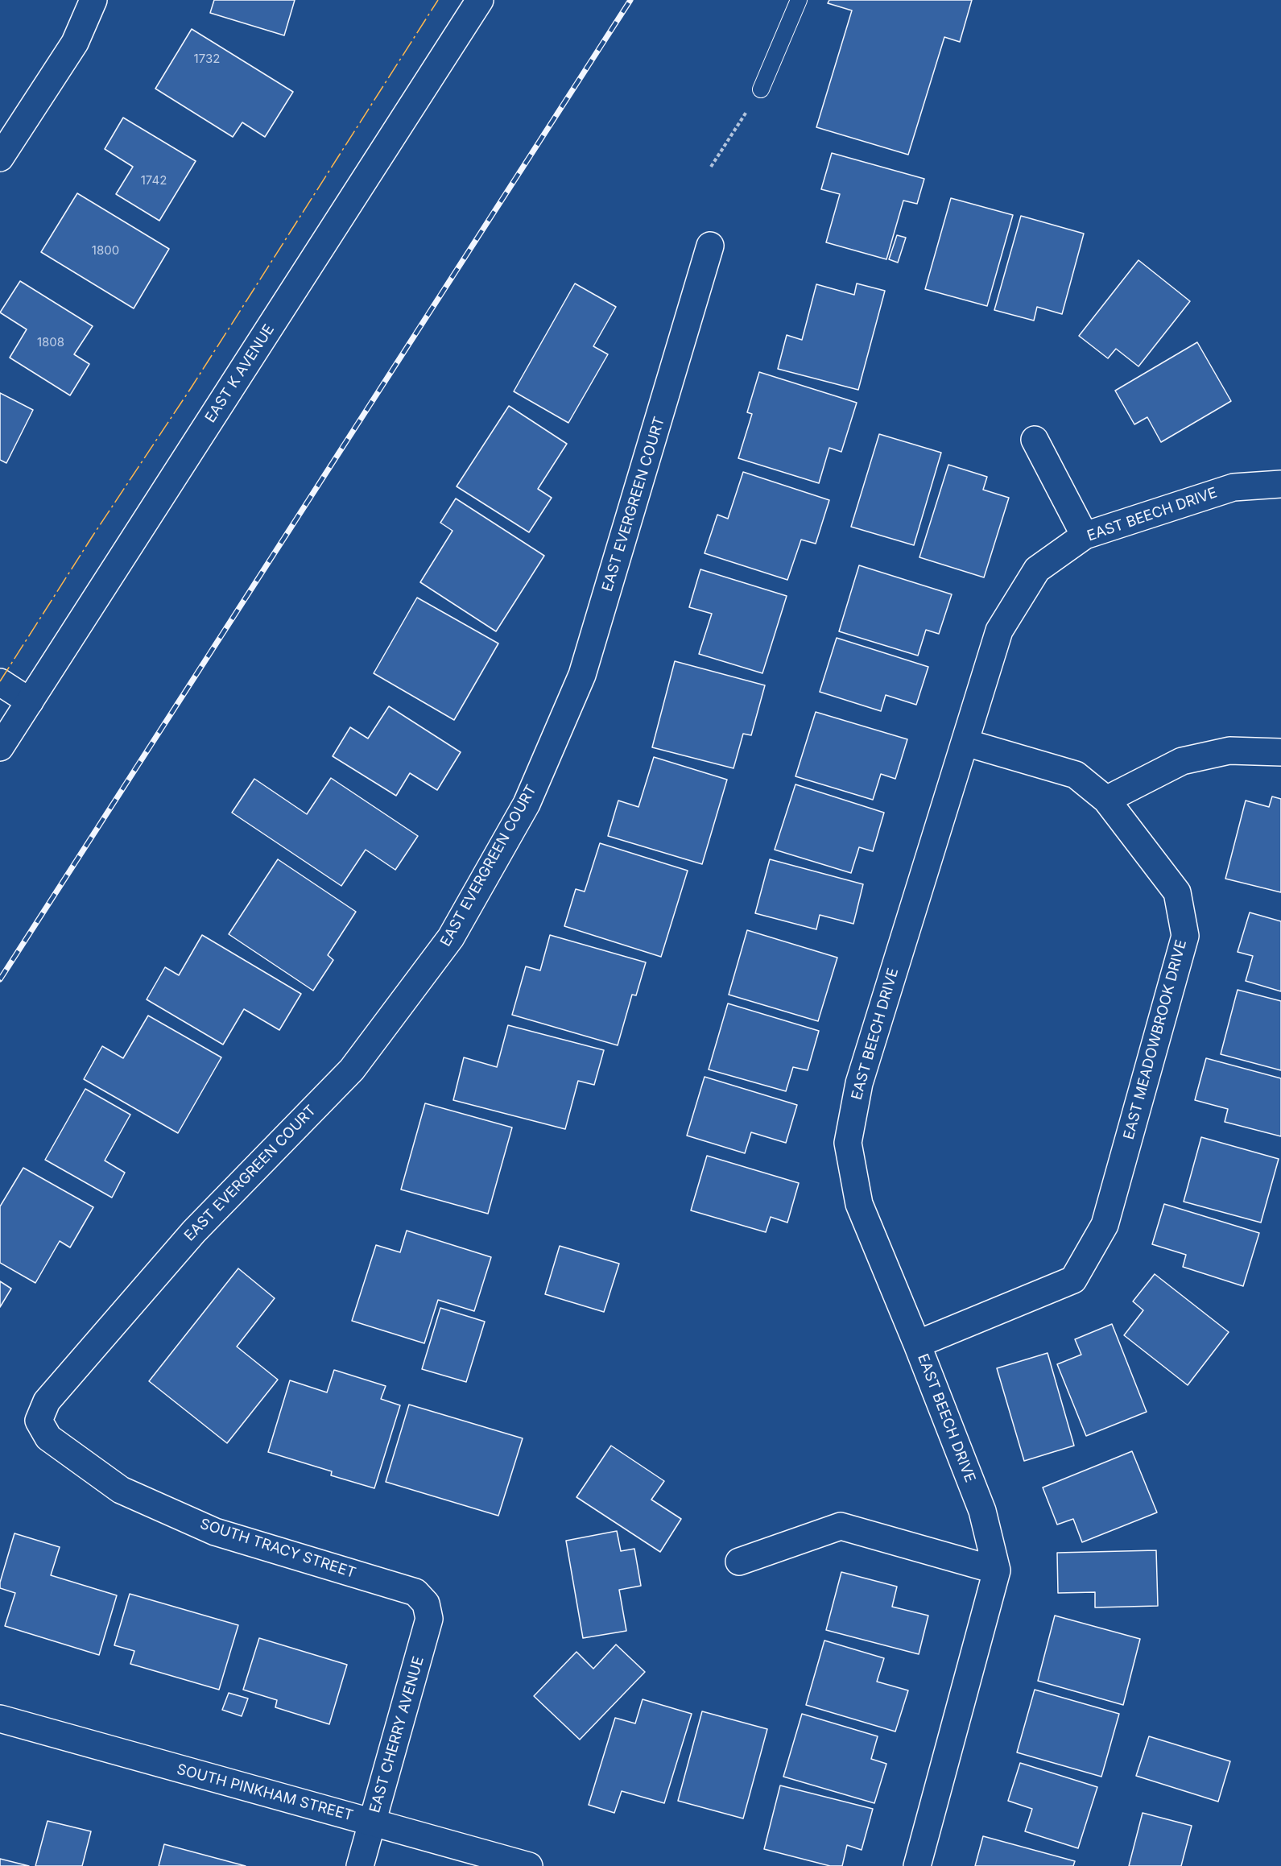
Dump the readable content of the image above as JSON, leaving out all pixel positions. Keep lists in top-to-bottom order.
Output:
{
  "streets": {
    "street": [
      "EAST K AVENUE",
      "EAST EVERGREEN COURT",
      "EAST BEECH DRIVE",
      "EAST MEADOWBROOK DRIVE",
      "SOUTH TRACY STREET",
      "EAST CHERRY AVENUE",
      "SOUTH PINKHAM STREET"
    ]
  },
  "crossings": [
    ["EAST EVERGREEN COURT", "SOUTH TRACY STREET"],
    ["EAST BEECH DRIVE", "EAST MEADOWBROOK DRIVE"],
    ["SOUTH TRACY STREET", "EAST CHERRY AVENUE"],
    ["EAST CHERRY AVENUE", "SOUTH PINKHAM STREET"]
  ],
  "house_numbers": [
    "1732",
    "1742",
    "1800",
    "1808"
  ]
}
